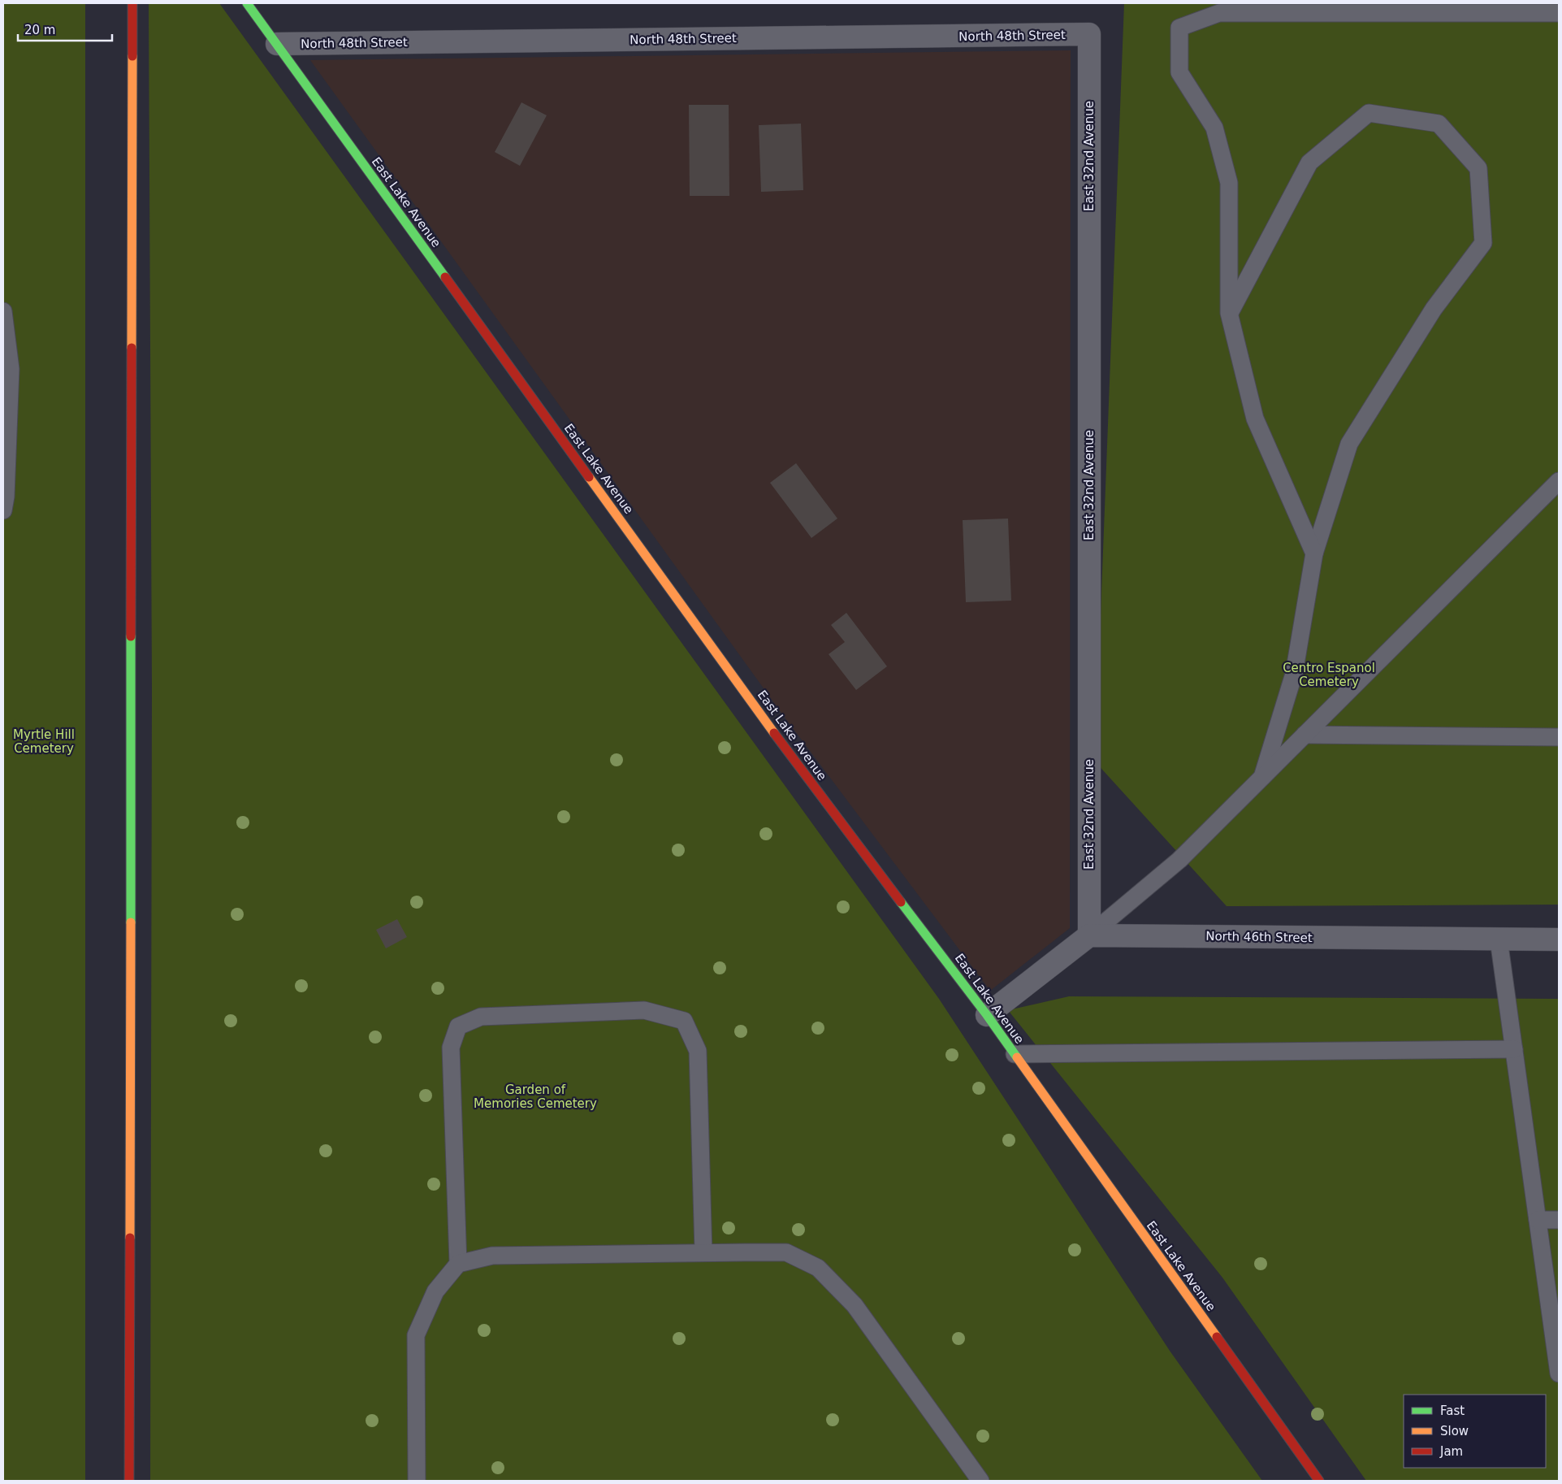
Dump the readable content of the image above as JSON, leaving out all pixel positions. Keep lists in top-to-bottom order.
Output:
{
  "streets": {
    "street": [
      "North 48th Street",
      "East 32nd Avenue",
      "East Lake Avenue",
      "North 46th Street"
    ]
  },
  "crossings": [
    ["North 48th Street", "East 32nd Avenue"],
    ["North 48th Street", "East Lake Avenue"],
    ["East 32nd Avenue", "North 46th Street"]
  ],
  "parks": ["Centro Espanol Cemetery", "Myrtle Hill Cemetery", "Garden of Memories Cemetery"],
  "legend": ["Fast", "Slow", "Jam"],
  "scale_bar": "20 m"
}
